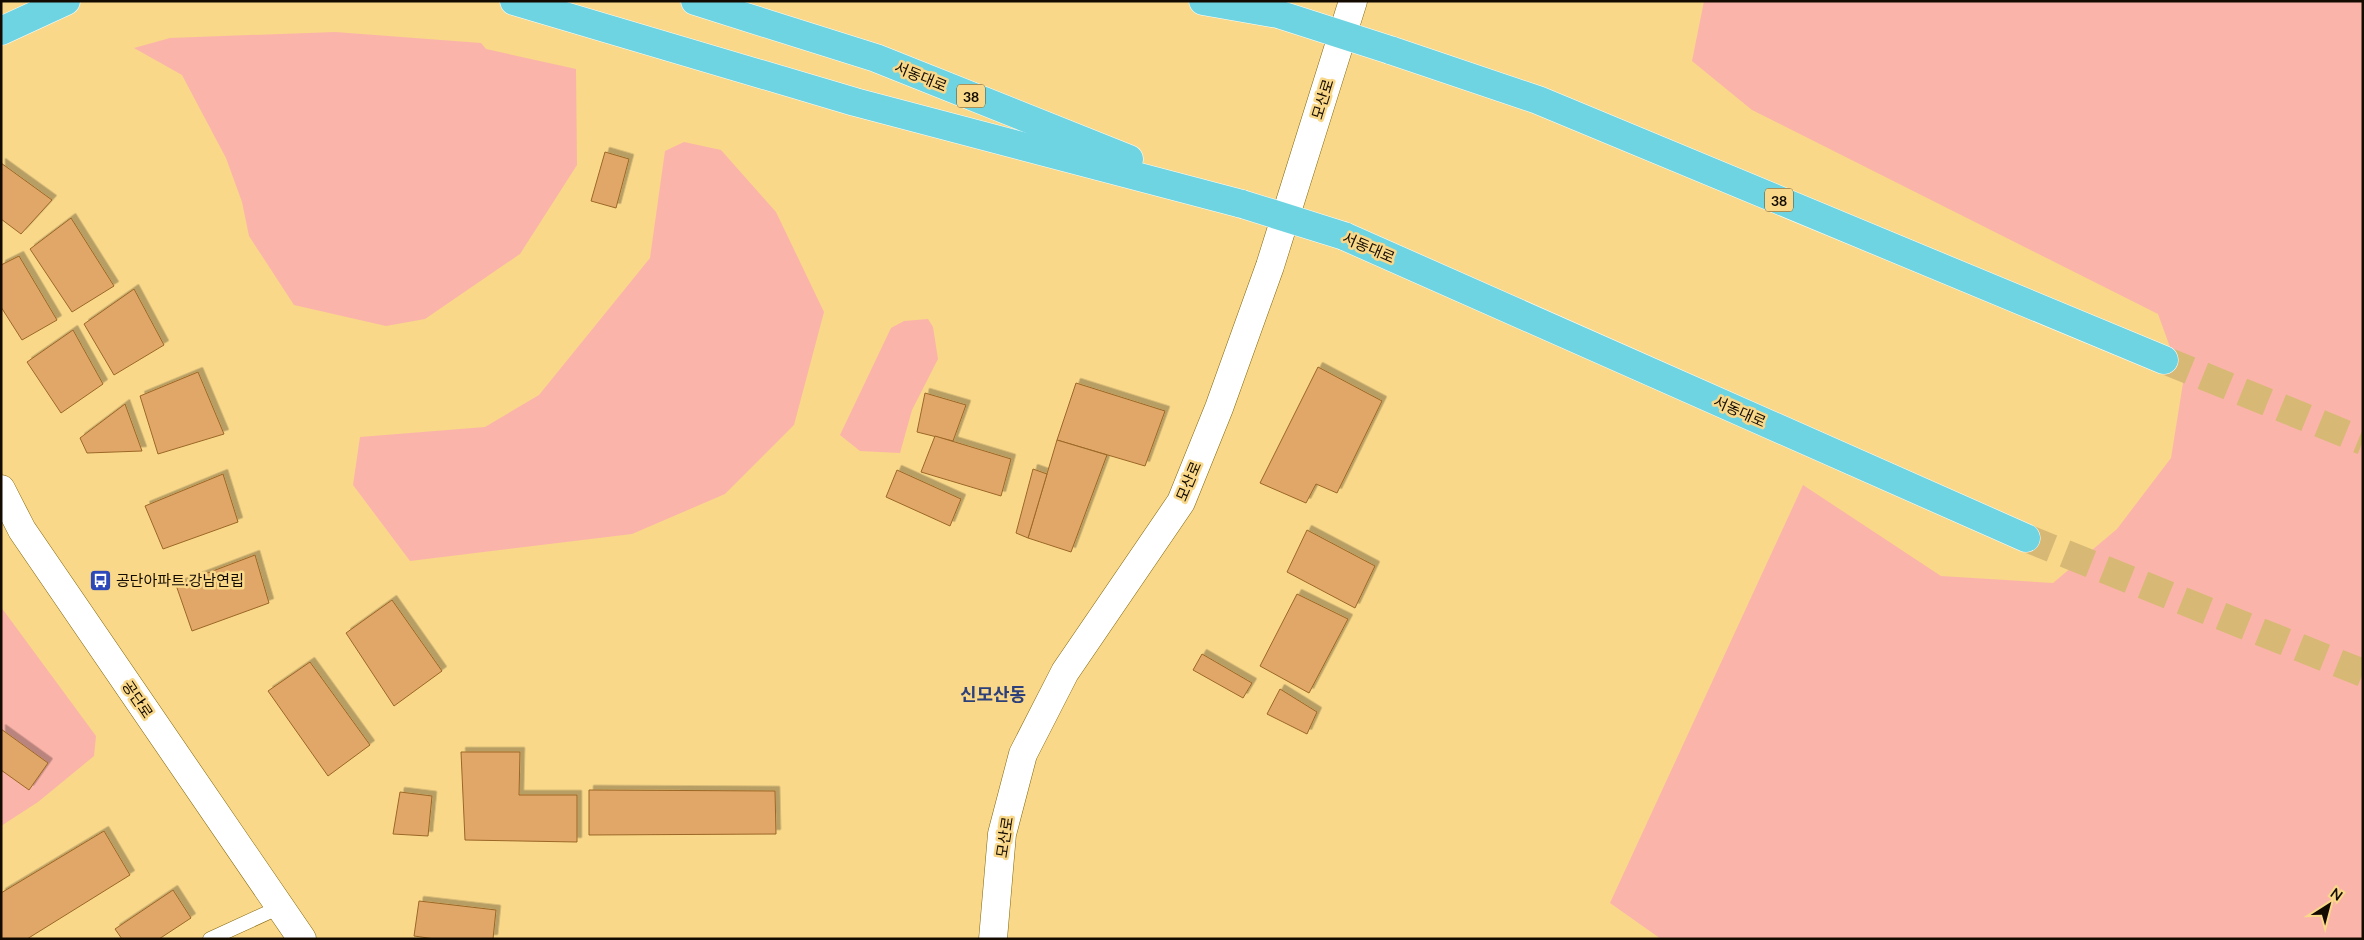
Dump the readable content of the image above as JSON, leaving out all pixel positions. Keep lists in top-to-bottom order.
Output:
{
  "streets": {
    "highway": ["서동대로", "38"],
    "street": ["모산로", "공단로"]
  },
  "districts": ["신모산동"],
  "places": {
    "bus stop": ["공단아파트.강남연립"]
  },
  "north": "top right"
}
